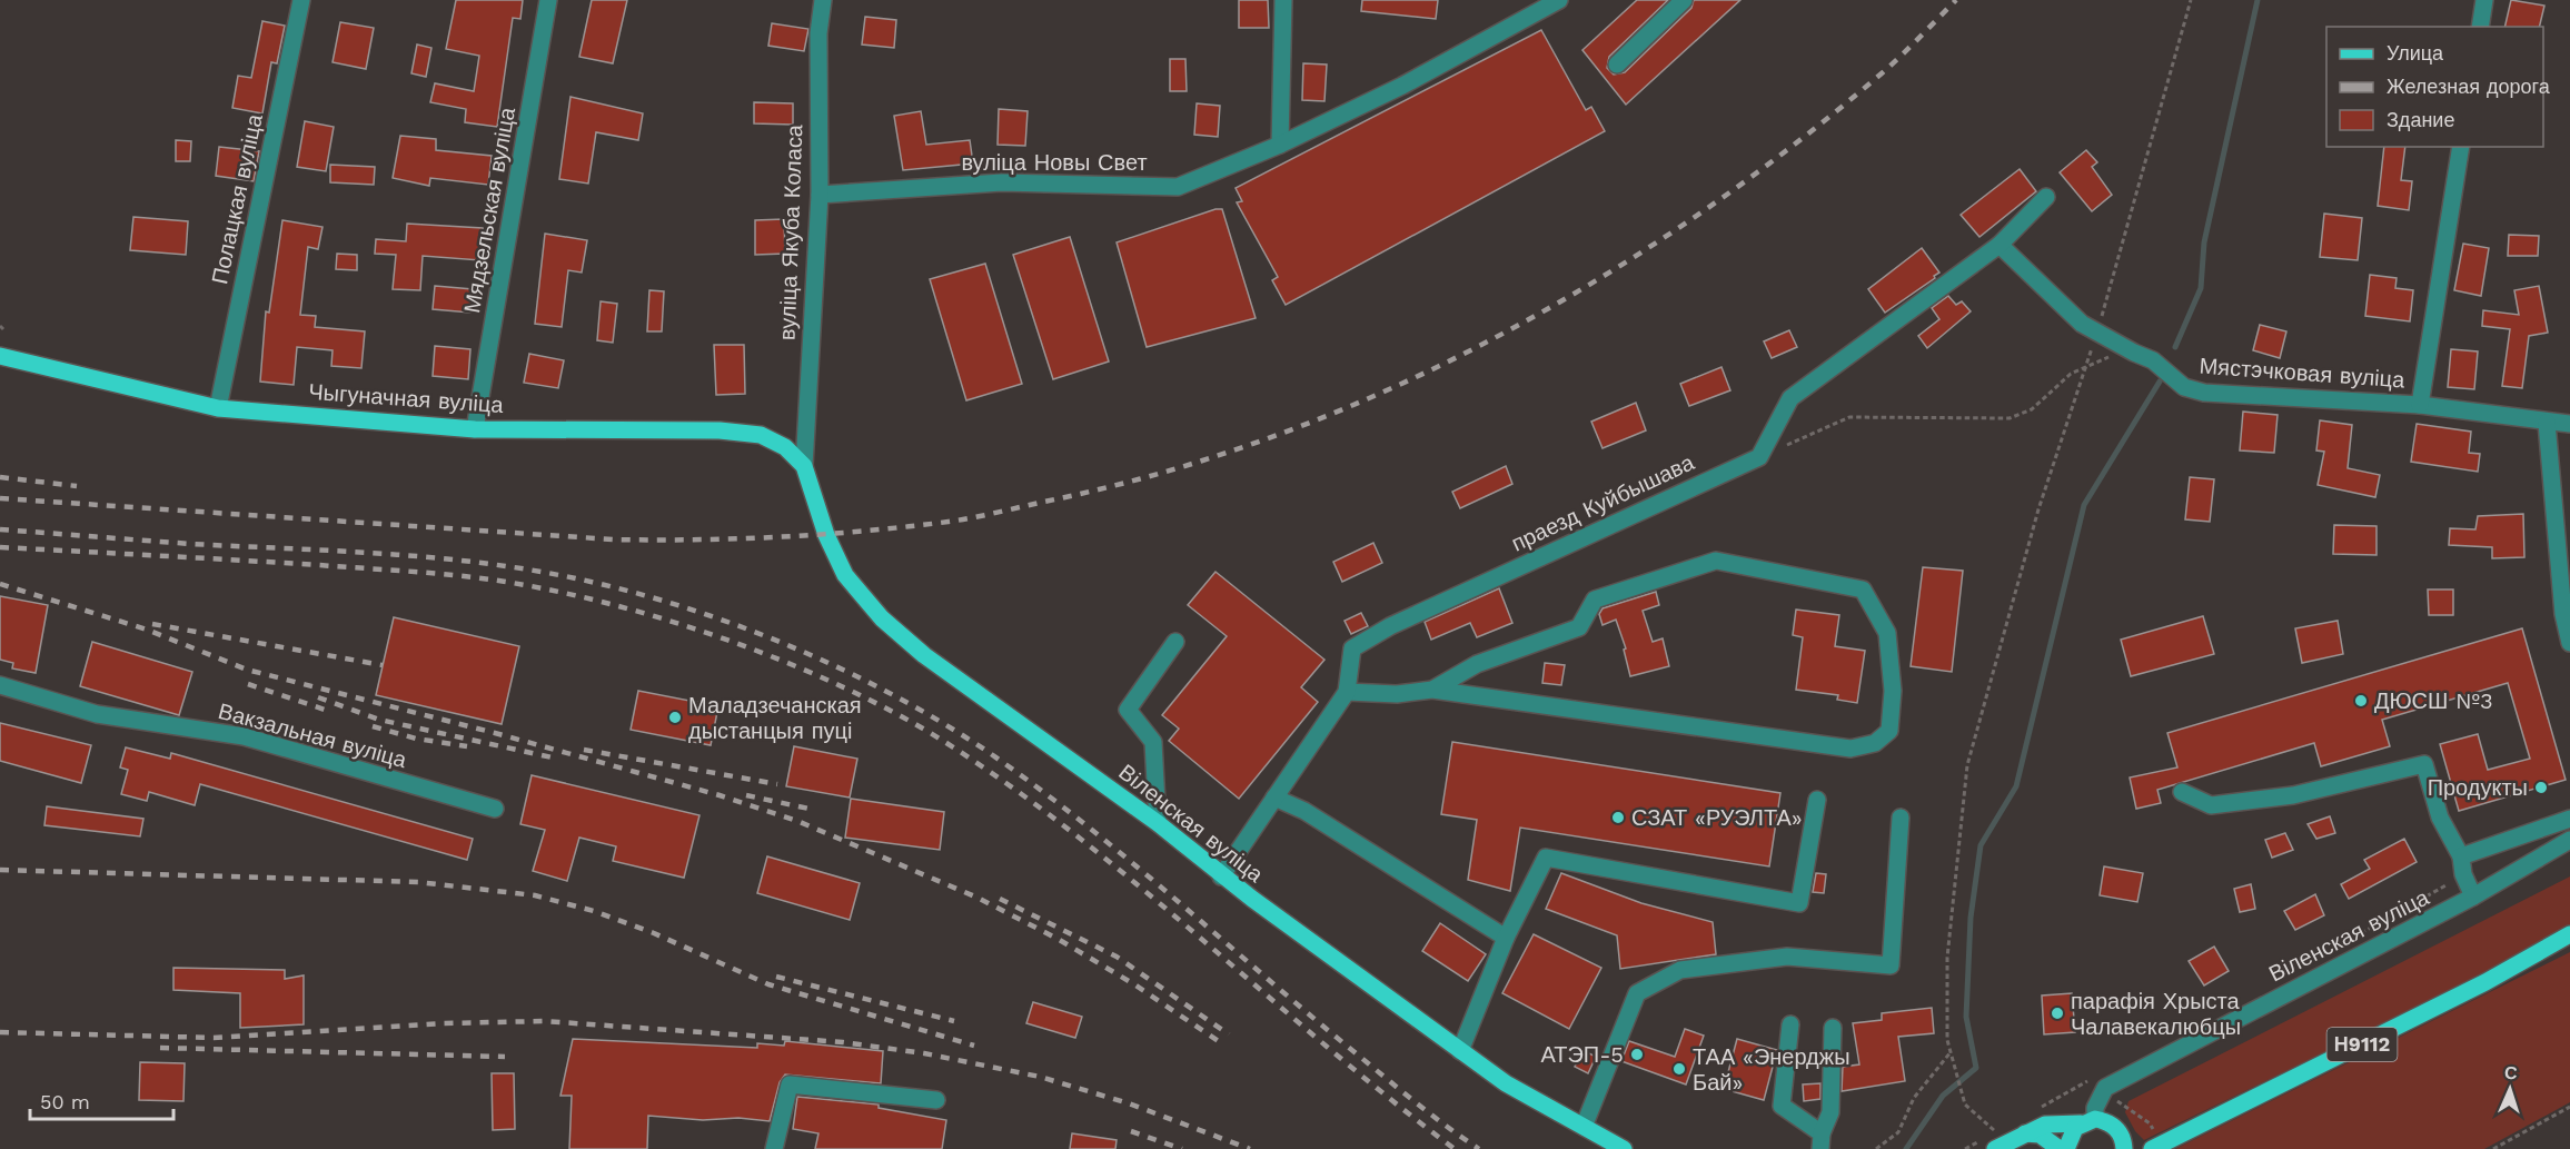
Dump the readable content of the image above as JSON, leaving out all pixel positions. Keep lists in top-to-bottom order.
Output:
{
  "streets": {
    "main road": ["Чыгуначная вуліца", "Віленская вуліца", "Н9112"],
    "street": [
      "вуліца Новы Свет",
      "Полацкая вуліца",
      "Мядзельская вуліца",
      "вуліца Якуба Коласа",
      "Мястэчковая вуліца",
      "праезд Куйбышава",
      "Вакзальная вуліца"
    ]
  },
  "crossings": [
    ["вуліца Новы Свет", "вуліца Якуба Коласа"],
    ["Полацкая вуліца", "Чыгуначная вуліца"],
    ["Мядзельская вуліца", "Чыгуначная вуліца"],
    ["вуліца Якуба Коласа", "Чыгуначная вуліца"],
    ["вуліца Якуба Коласа", "Віленская вуліца"],
    ["Чыгуначная вуліца", "Віленская вуліца"],
    ["праезд Куйбышава", "Віленская вуліца"]
  ],
  "places": [
    "ДЮСШ №3",
    "Маладзечанская дыстанцыя пуці",
    "Продукты",
    "СЗАТ «РУЭЛТА»",
    "парафія Хрыста Чалавекалюбцы",
    "АТЭП-5",
    "ТАА «Энерджы Бай»"
  ],
  "legend": ["Улица", "Железная дорога", "Здание"],
  "scale_bar": "50 m",
  "north": "top"
}
